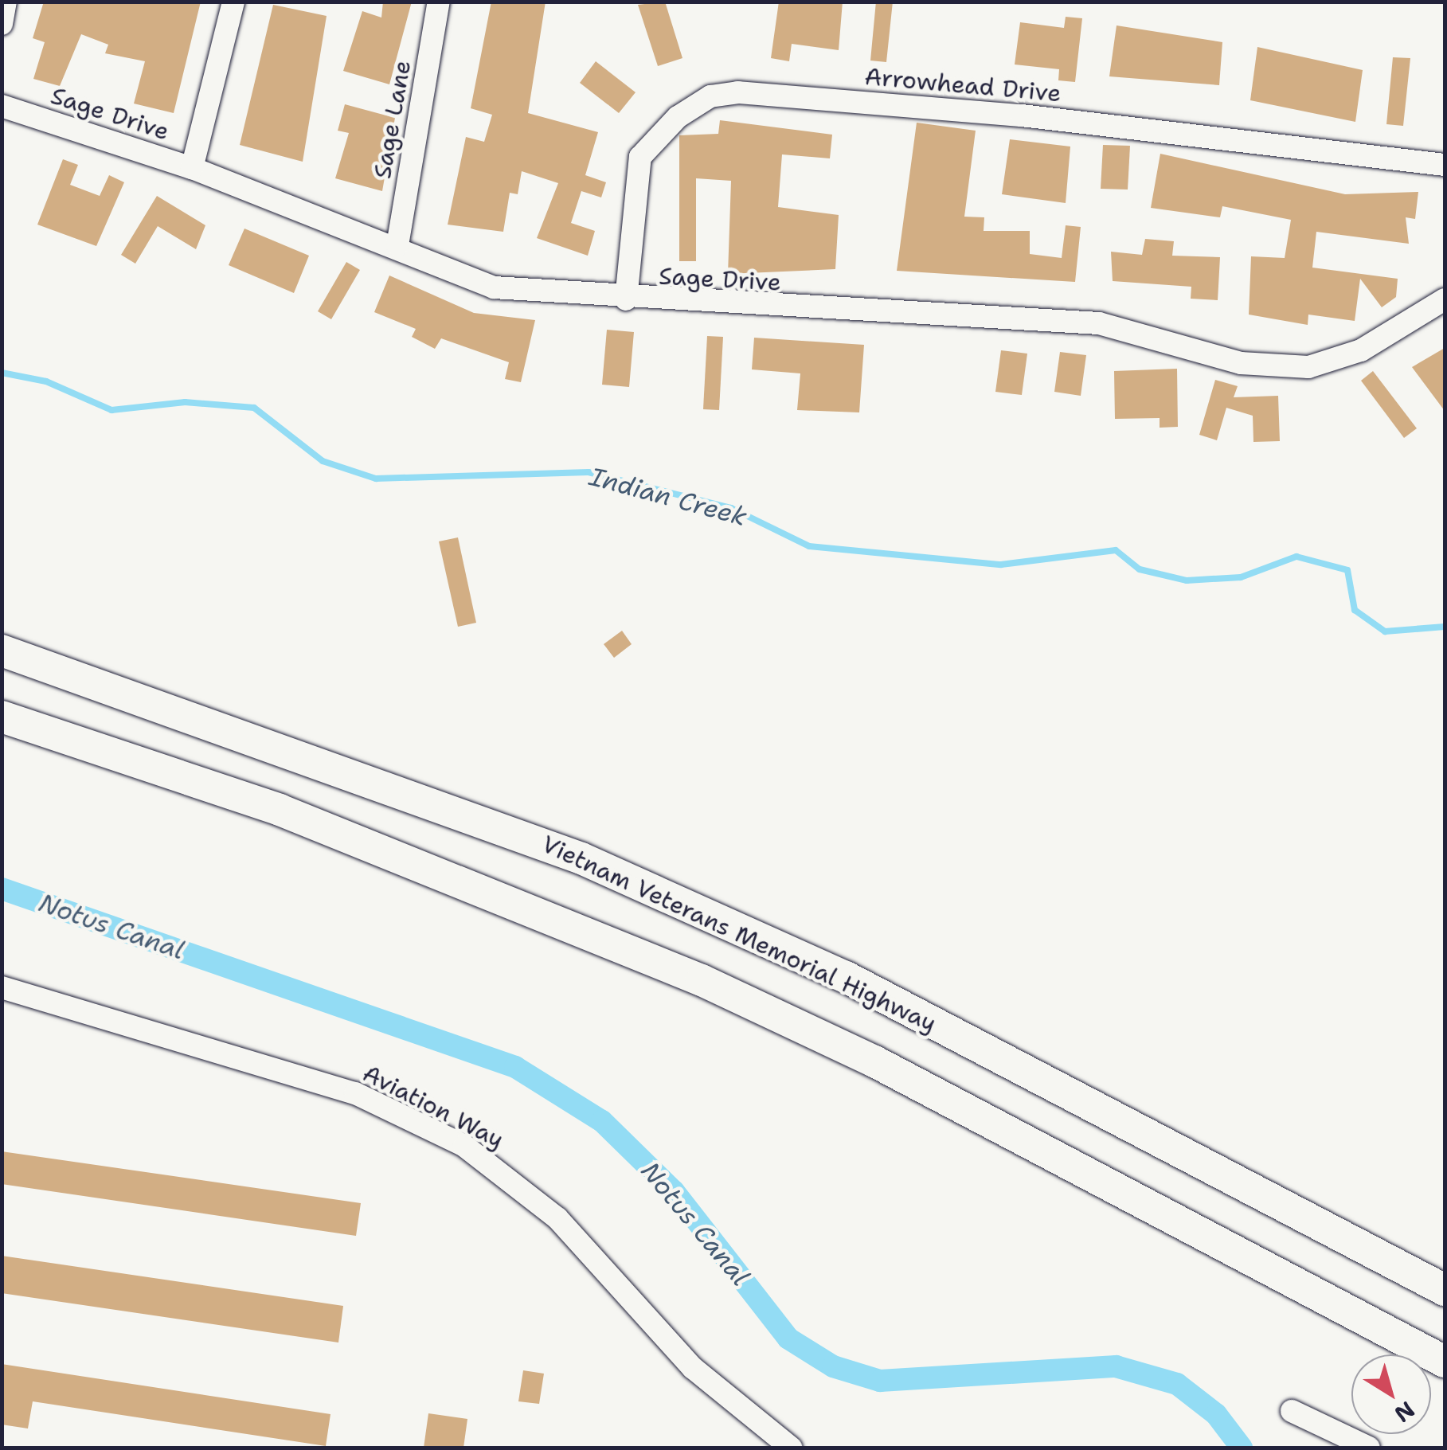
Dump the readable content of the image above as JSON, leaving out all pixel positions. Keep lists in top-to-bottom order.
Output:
{
  "streets": {
    "highway": ["Vietnam Veterans Memorial Highway"],
    "street": [
      "Arrowhead Drive",
      "Sage Drive",
      "Sage Lane",
      "Aviation Way"
    ]
  },
  "crossings": [
    ["Arrowhead Drive", "Sage Drive"],
    ["Sage Drive", "Sage Lane"]
  ],
  "water": ["Indian Creek", "Notus Canal"],
  "north": "bottom right"
}
